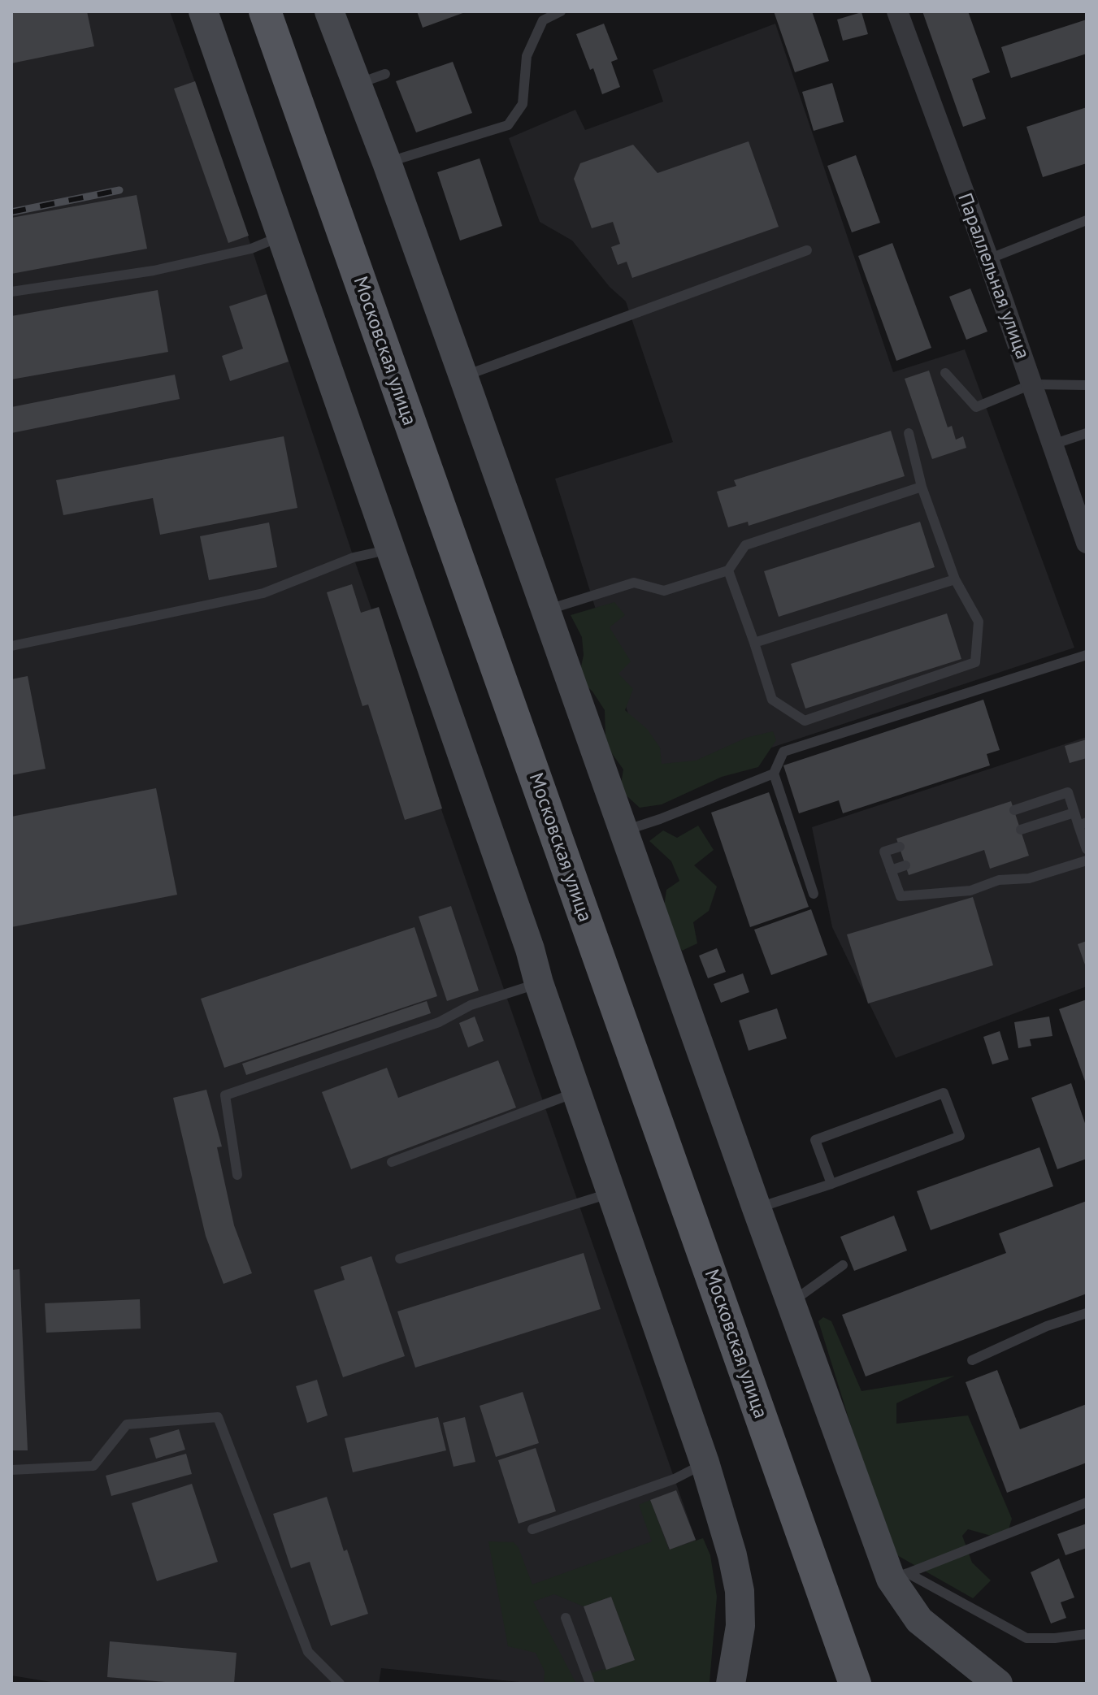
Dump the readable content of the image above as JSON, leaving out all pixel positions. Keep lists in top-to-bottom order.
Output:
{
  "streets": {
    "main road": ["Московская улица"],
    "street": ["Параллельная улица"]
  }
}
